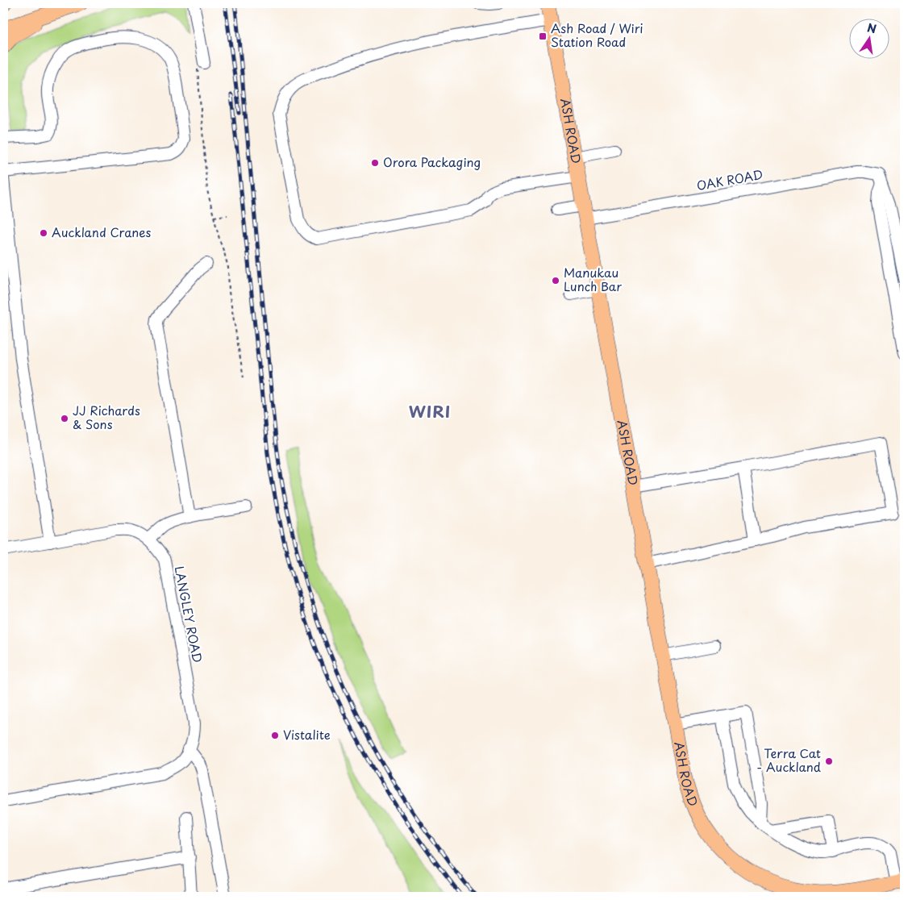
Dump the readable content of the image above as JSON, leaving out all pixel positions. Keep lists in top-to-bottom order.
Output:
{
  "streets": {
    "main road": ["ASH ROAD"],
    "street": ["OAK ROAD", "LANGLEY ROAD"]
  },
  "crossings": [
    ["ASH ROAD", "OAK ROAD"]
  ],
  "districts": ["WIRI"],
  "places": {
    "transit": ["Ash Road / Wiri Station Road"],
    "other": [
      "Orora Packaging",
      "Auckland Cranes",
      "Manukau Lunch Bar",
      "JJ Richards & Sons",
      "Vistalite",
      "Terra Cat - Auckland"
    ]
  },
  "north": "top"
}
